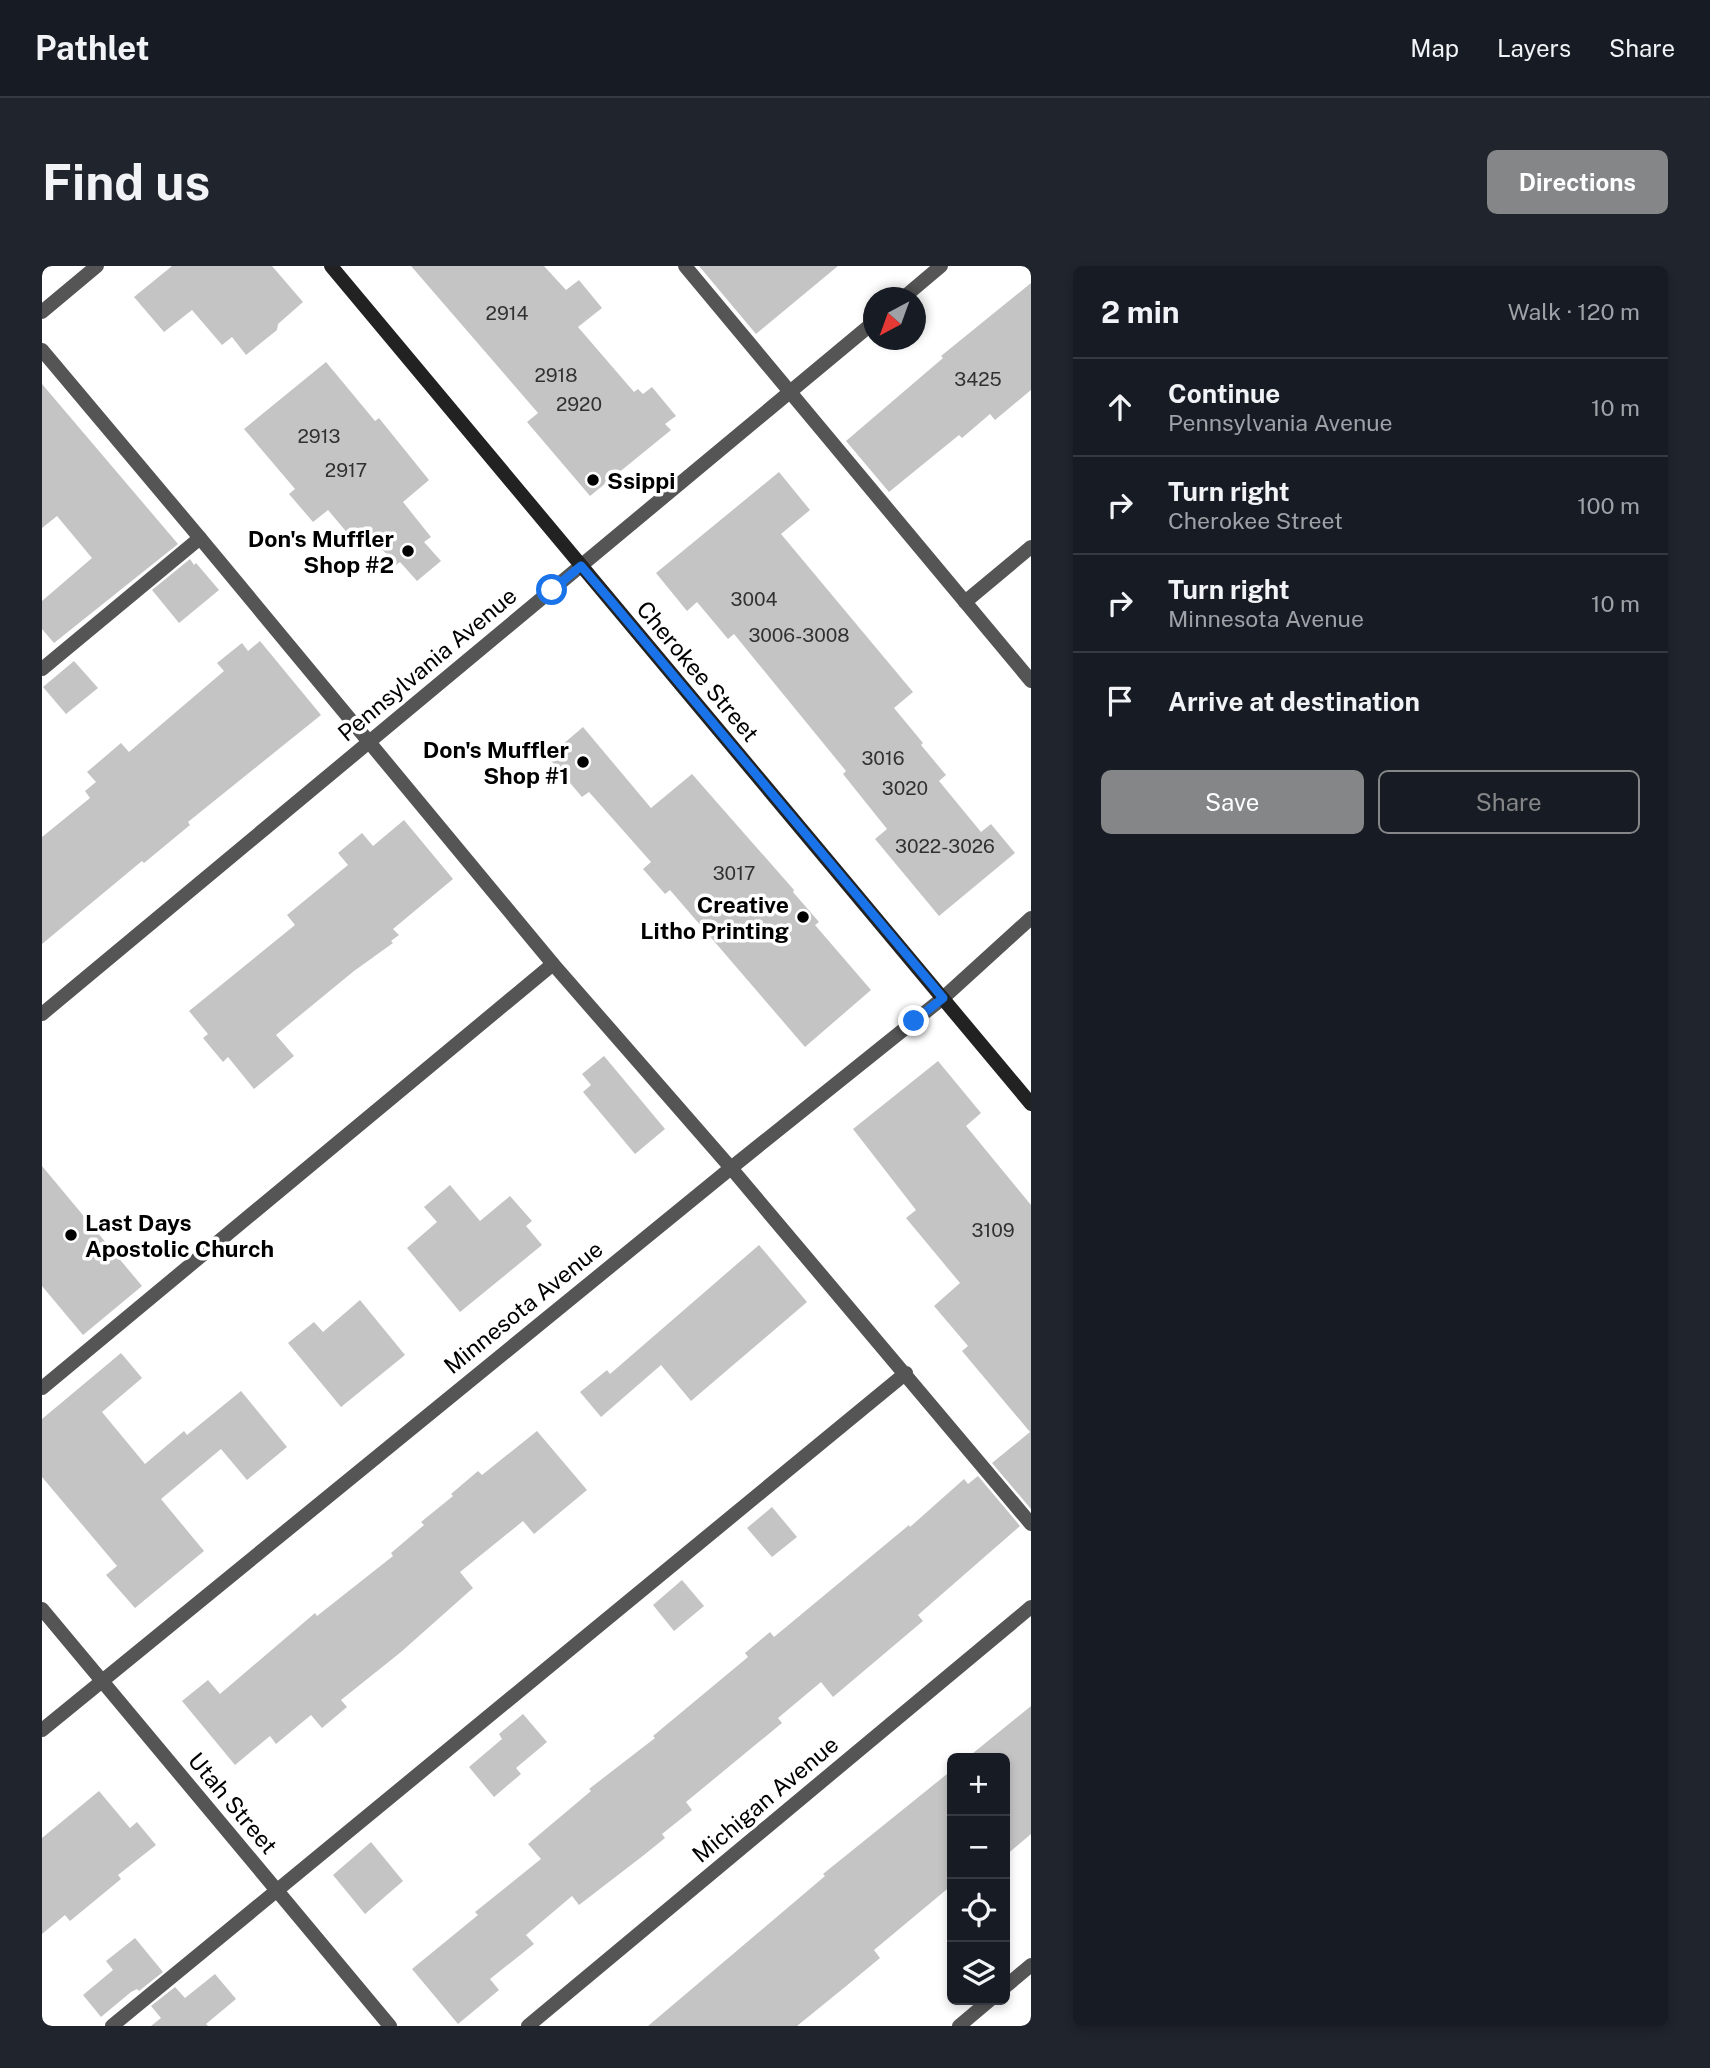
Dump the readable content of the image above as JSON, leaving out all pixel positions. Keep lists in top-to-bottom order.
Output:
{
  "streets": {
    "street": [
      "Pennsylvania Avenue",
      "Cherokee Street",
      "Minnesota Avenue",
      "Michigan Avenue",
      "Utah Street"
    ]
  },
  "crossings": [
    ["Pennsylvania Avenue", "Cherokee Street"],
    ["Cherokee Street", "Minnesota Avenue"],
    ["Minnesota Avenue", "Utah Street"]
  ],
  "places": [
    "Ssippi",
    "Don's Muffler Shop #2",
    "Don's Muffler Shop #1",
    "Creative Litho Printing",
    "Last Days Apostolic Church"
  ],
  "house_numbers": [
    "2914",
    "2918",
    "3425",
    "2920",
    "2913",
    "2917",
    "3004",
    "3006-3008",
    "3016",
    "3020",
    "3022-3026",
    "3017",
    "3109"
  ],
  "north": "bottom left",
  "page": {
    "header": "Pathlet",
    "nav": ["Map", "Layers", "Share"],
    "buttons": [
      "Directions",
      ["Save", "Share"]
    ],
    "title": "Find us",
    "heading": ["2 min", "Walk · 120 m"],
    "list": [
      ["Continue", "Pennsylvania Avenue", "10 m"],
      ["Turn right", "Cherokee Street", "100 m"],
      ["Turn right", "Minnesota Avenue", "10 m"],
      "Arrive at destination"
    ],
    "map_buttons": ["+", "−"]
  }
}
